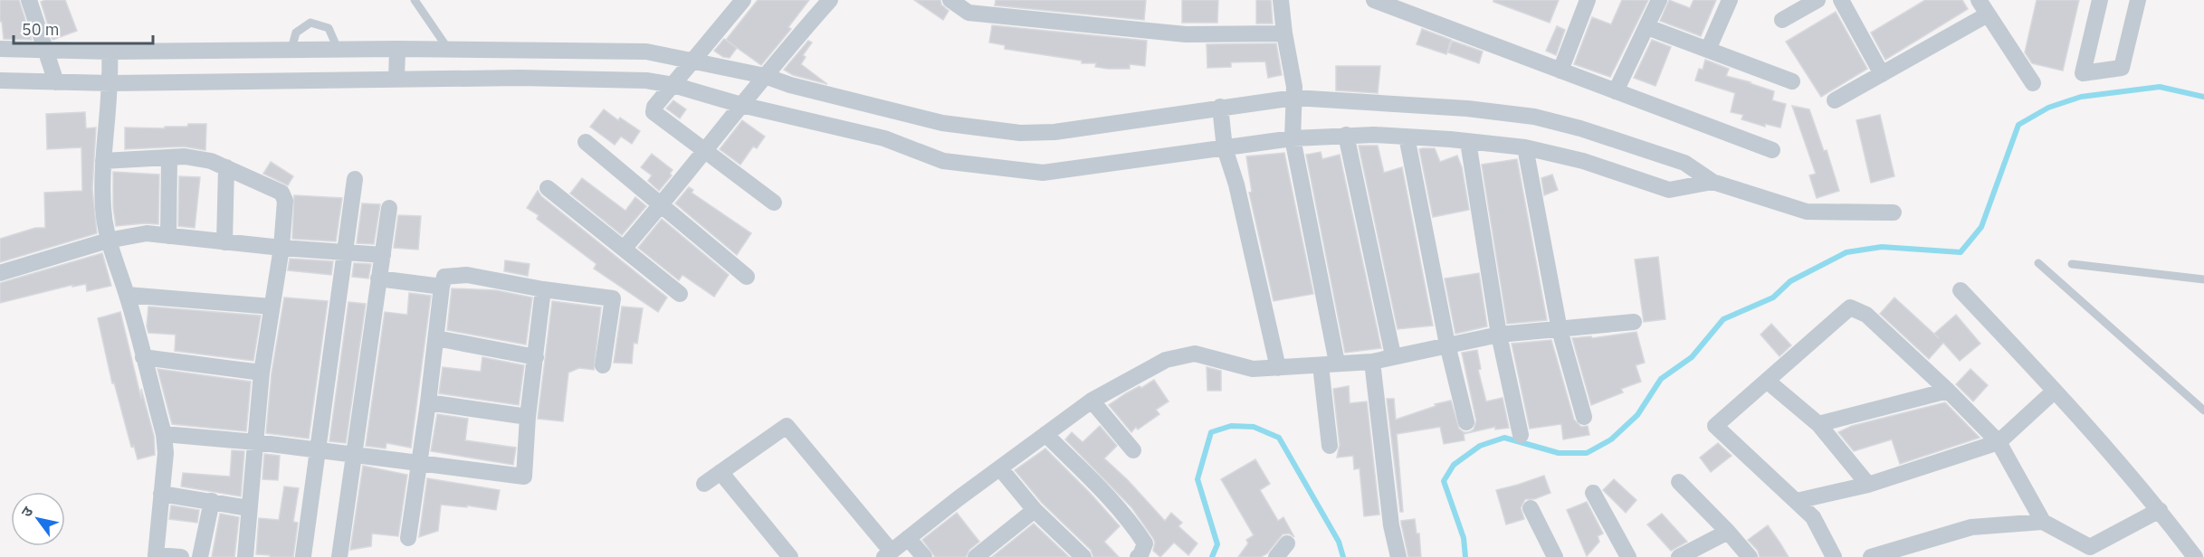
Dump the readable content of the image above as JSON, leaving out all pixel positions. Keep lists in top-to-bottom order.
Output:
{
  "scale_bar": "50 m",
  "north": "top left"
}
